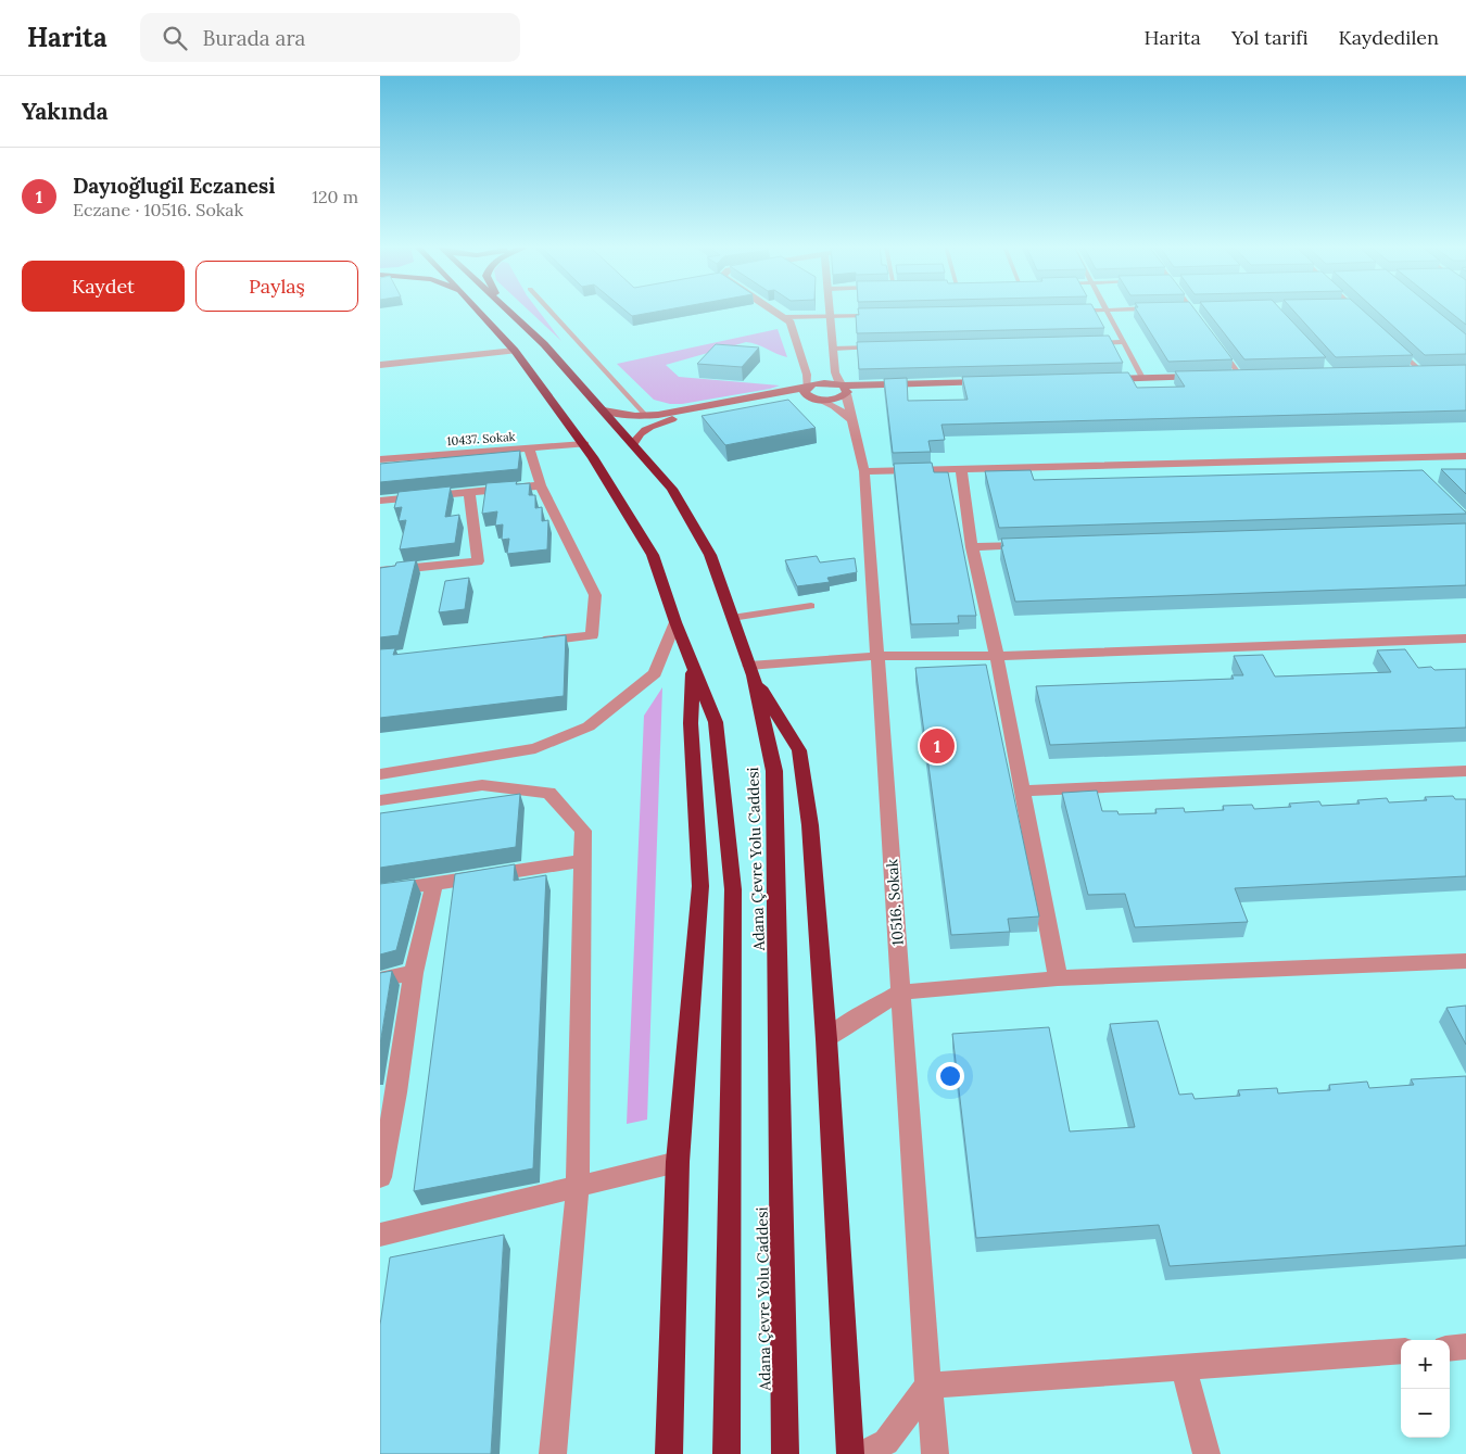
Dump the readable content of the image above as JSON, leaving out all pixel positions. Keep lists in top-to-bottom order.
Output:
{
  "streets": {
    "highway": ["Adana Çevre Yolu Caddesi"],
    "street": ["10437. Sokak", "10516. Sokak"]
  },
  "crossings": [
    ["10437. Sokak", "Adana Çevre Yolu Caddesi"]
  ],
  "page": {
    "header": "Harita",
    "search": "Burada ara",
    "nav": ["Harita", "Yol tarifi", "Kaydedilen"],
    "heading": "Yakında",
    "list": [
      {
        "mark": "1",
        "name": "Dayıoğlugil Eczanesi",
        "note": "Eczane · 10516. Sokak",
        "value": "120 m"
      }
    ],
    "buttons": ["Kaydet", "Paylaş"],
    "pins": "1",
    "map_buttons": ["+", "−"]
  }
}
